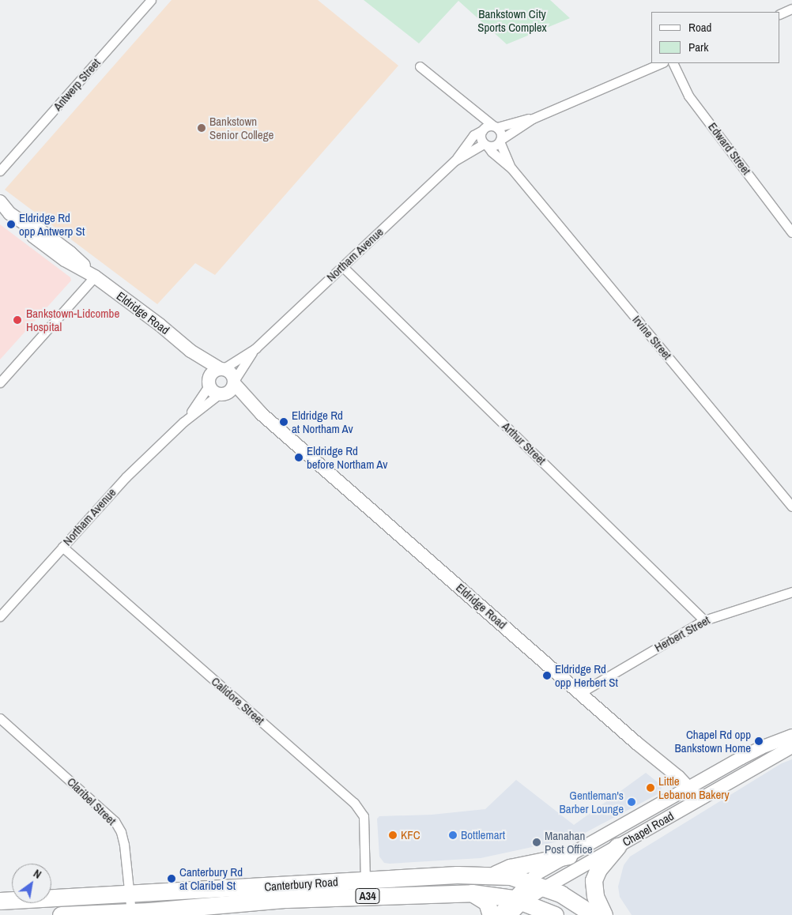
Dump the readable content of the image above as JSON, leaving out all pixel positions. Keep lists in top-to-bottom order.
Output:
{
  "streets": {
    "highway": ["Canterbury Road", "A34"],
    "street": [
      "Antwerp Street",
      "Edward Street",
      "Northam Avenue",
      "Eldridge Road",
      "Irvine Street",
      "Arthur Street",
      "Herbert Street",
      "Calidore Street",
      "Claribel Street",
      "Chapel Road"
    ]
  },
  "crossings": [
    ["Northam Avenue", "Eldridge Road"],
    ["Northam Avenue", "Irvine Street"],
    ["Northam Avenue", "Arthur Street"],
    ["Northam Avenue", "Calidore Street"],
    ["Eldridge Road", "Herbert Street"],
    ["Eldridge Road", "Chapel Road"],
    ["Arthur Street", "Herbert Street"],
    ["Calidore Street", "Canterbury Road"],
    ["Claribel Street", "Canterbury Road"],
    ["Chapel Road", "Canterbury Road"]
  ],
  "parks": ["Bankstown City Sports Complex"],
  "places": [
    "Bankstown Senior College",
    "Eldridge Rd opp Antwerp St",
    "Bankstown-Lidcombe Hospital",
    "Eldridge Rd at Northam Av",
    "Eldridge Rd before Northam Av",
    "Eldridge Rd opp Herbert St",
    "Chapel Rd opp Bankstown Home",
    "Little Lebanon Bakery",
    "Gentleman's Barber Lounge",
    "KFC",
    "Bottlemart",
    "Manahan Post Office",
    "Canterbury Rd at Claribel St"
  ],
  "legend": ["Road", "Park"],
  "north": "top right"
}
